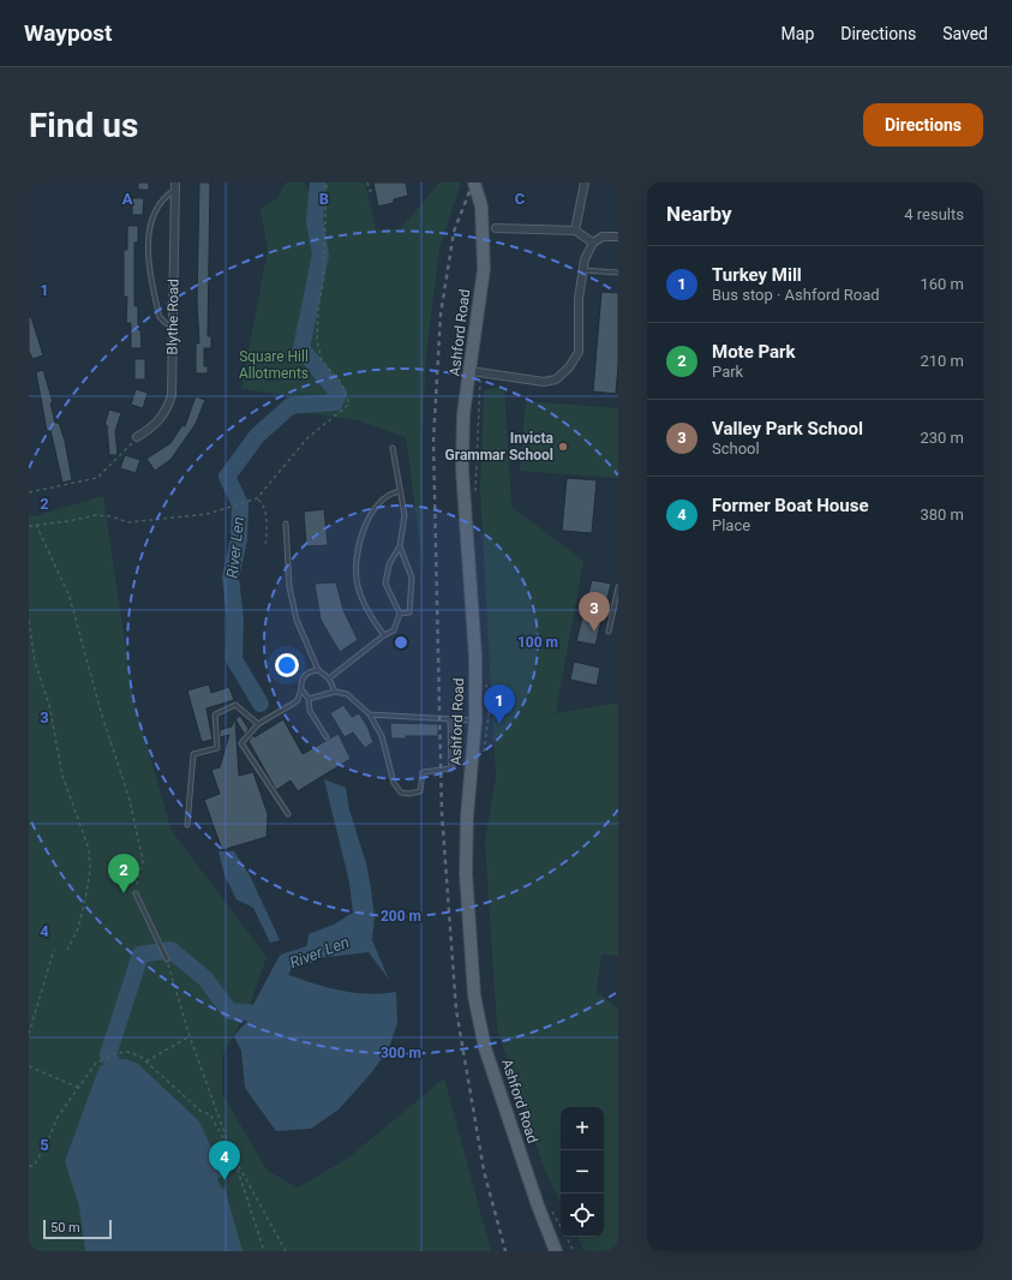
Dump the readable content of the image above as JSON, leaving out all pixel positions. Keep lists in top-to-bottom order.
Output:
{
  "streets": {
    "main road": ["Ashford Road"],
    "street": ["Blythe Road"]
  },
  "water": ["River Len"],
  "parks": ["Square Hill Allotments"],
  "places": ["Invicta Grammar School"],
  "scale_bar": "50 m",
  "page": {
    "header": "Waypost",
    "nav": ["Map", "Directions", "Saved"],
    "buttons": "Directions",
    "title": "Find us",
    "heading": ["Nearby", "4 results"],
    "list": [
      {
        "mark": "1",
        "name": "Turkey Mill",
        "note": "Bus stop · Ashford Road",
        "value": "160 m"
      },
      {
        "mark": "2",
        "name": "Mote Park",
        "note": "Park",
        "value": "210 m"
      },
      {
        "mark": "3",
        "name": "Valley Park School",
        "note": "School",
        "value": "230 m"
      },
      {
        "mark": "4",
        "name": "Former Boat House",
        "note": "Place",
        "value": "380 m"
      }
    ],
    "pins": [
      "3",
      "1",
      "2",
      "4"
    ],
    "map_buttons": ["+", "−"],
    "scale": "50 m"
  },
  "grid": {
    "columns": ["A", "B", "C"],
    "rows": [
      "1",
      "2",
      "3",
      "4",
      "5"
    ]
  },
  "rings": ["100 m", "200 m", "300 m"]
}
